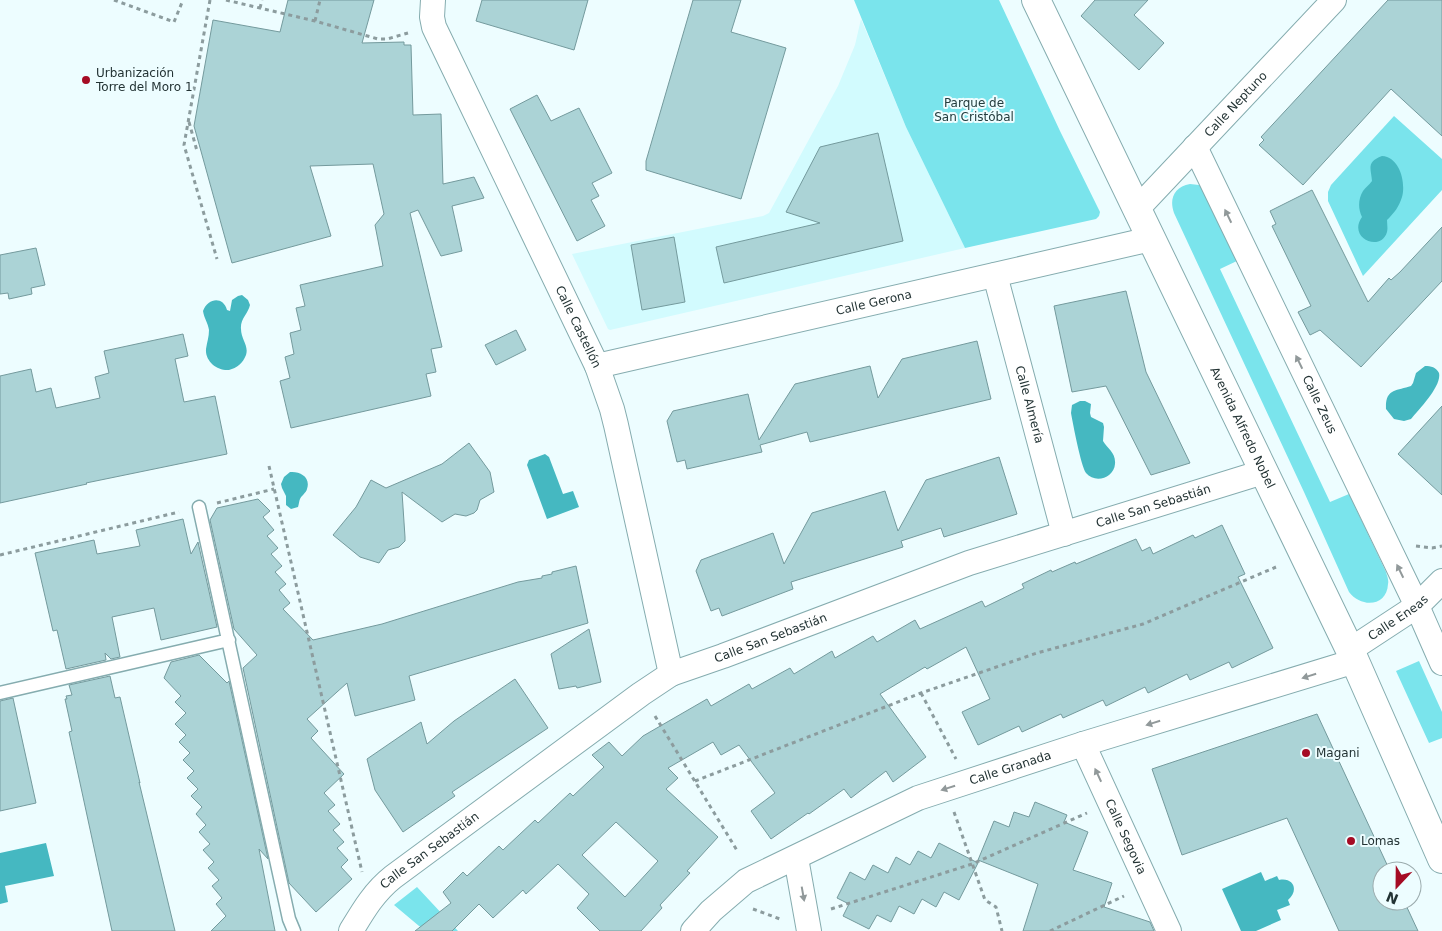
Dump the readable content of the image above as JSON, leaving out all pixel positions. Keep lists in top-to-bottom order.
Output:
{
  "streets": {
    "main road": ["Avenida Alfredo Nobel"],
    "street": [
      "Calle Neptuno",
      "Calle Gerona",
      "Calle Castellón",
      "Calle Almería",
      "Calle Zeus",
      "Calle San Sebastián",
      "Calle Eneas",
      "Calle Granada",
      "Calle Segovia"
    ]
  },
  "crossings": [
    ["Calle Neptuno", "Calle Zeus"],
    ["Calle Neptuno", "Avenida Alfredo Nobel"],
    ["Calle Gerona", "Calle Castellón"],
    ["Calle Gerona", "Calle Almería"],
    ["Calle Gerona", "Avenida Alfredo Nobel"],
    ["Calle Castellón", "Calle San Sebastián"],
    ["Calle Almería", "Calle San Sebastián"],
    ["Calle Zeus", "Calle Eneas"],
    ["Avenida Alfredo Nobel", "Calle San Sebastián"],
    ["Avenida Alfredo Nobel", "Calle Eneas"],
    ["Avenida Alfredo Nobel", "Calle Granada"],
    ["Calle Eneas", "Calle Granada"],
    ["Calle Granada", "Calle Segovia"]
  ],
  "one_way": ["Calle Zeus", "Calle Granada", "Calle Segovia"],
  "parks": ["Parque de San Cristóbal"],
  "places": ["Urbanización Torre del Moro 1", "Magani", "Lomas"],
  "north": "bottom"
}
